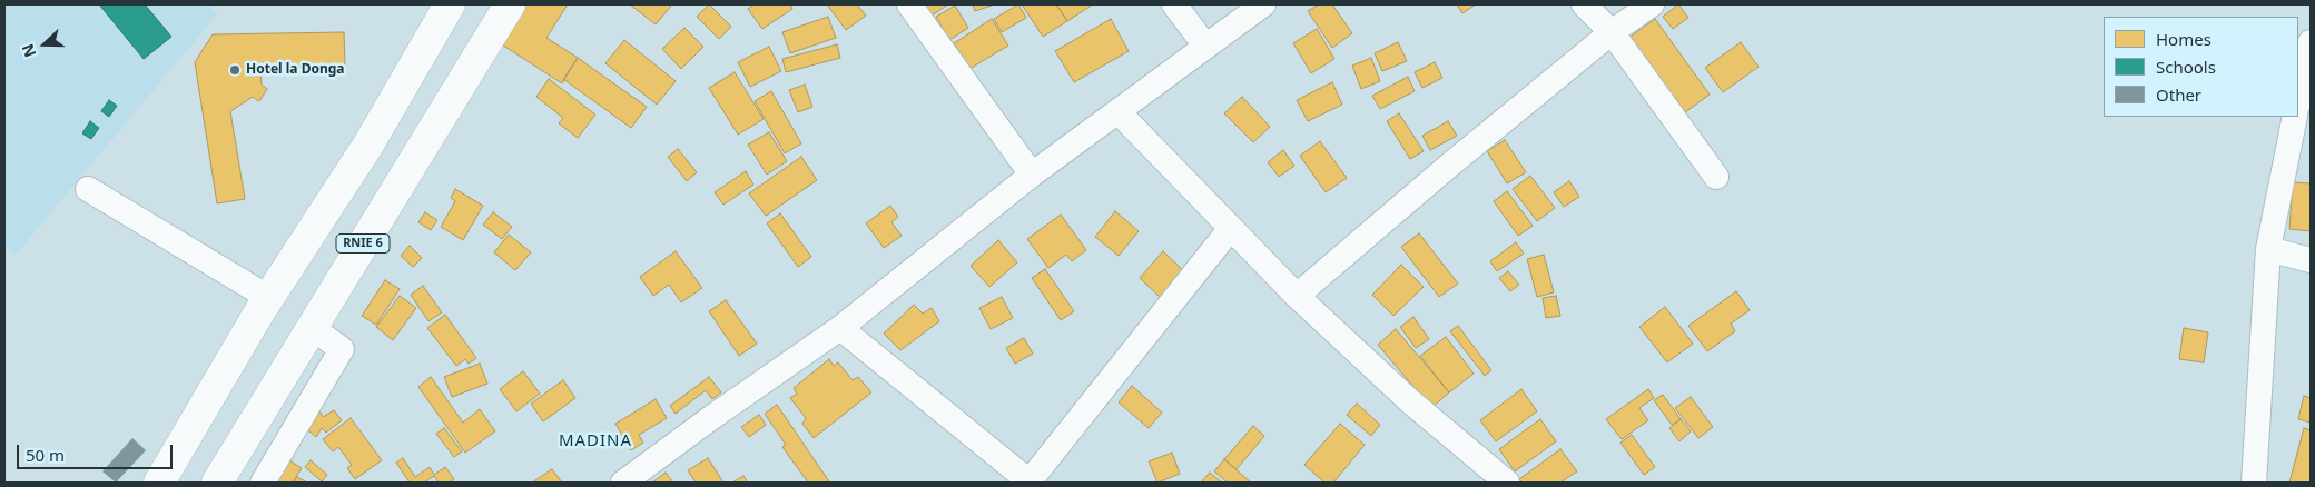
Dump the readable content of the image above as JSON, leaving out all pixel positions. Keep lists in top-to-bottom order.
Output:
{
  "streets": {
    "main road": ["RNIE 6"]
  },
  "districts": ["MADINA"],
  "places": ["Hotel la Donga"],
  "legend": ["Homes", "Schools", "Other"],
  "scale_bar": "50 m",
  "north": "left"
}
